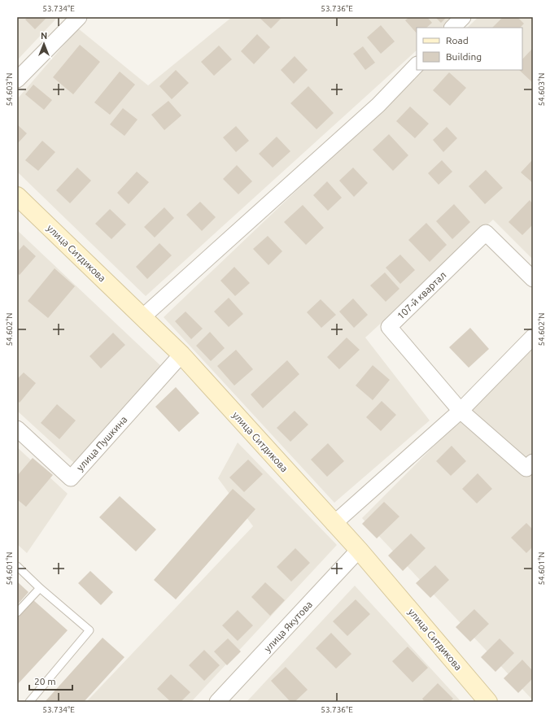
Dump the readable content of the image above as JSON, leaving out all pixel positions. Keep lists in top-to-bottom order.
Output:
{
  "streets": {
    "street": [
      "улица Ситдикова",
      "107-й квартал",
      "улица Пушкина",
      "улица Якутова"
    ]
  },
  "crossings": [
    ["улица Ситдикова", "улица Пушкина"],
    ["улица Ситдикова", "улица Якутова"]
  ],
  "legend": ["Road", "Building"],
  "scale_bar": "20 m",
  "north": "top",
  "coordinates": [
    "53.734°E",
    "53.736°E",
    "54.603°N",
    "54.602°N",
    "54.601°N"
  ]
}
